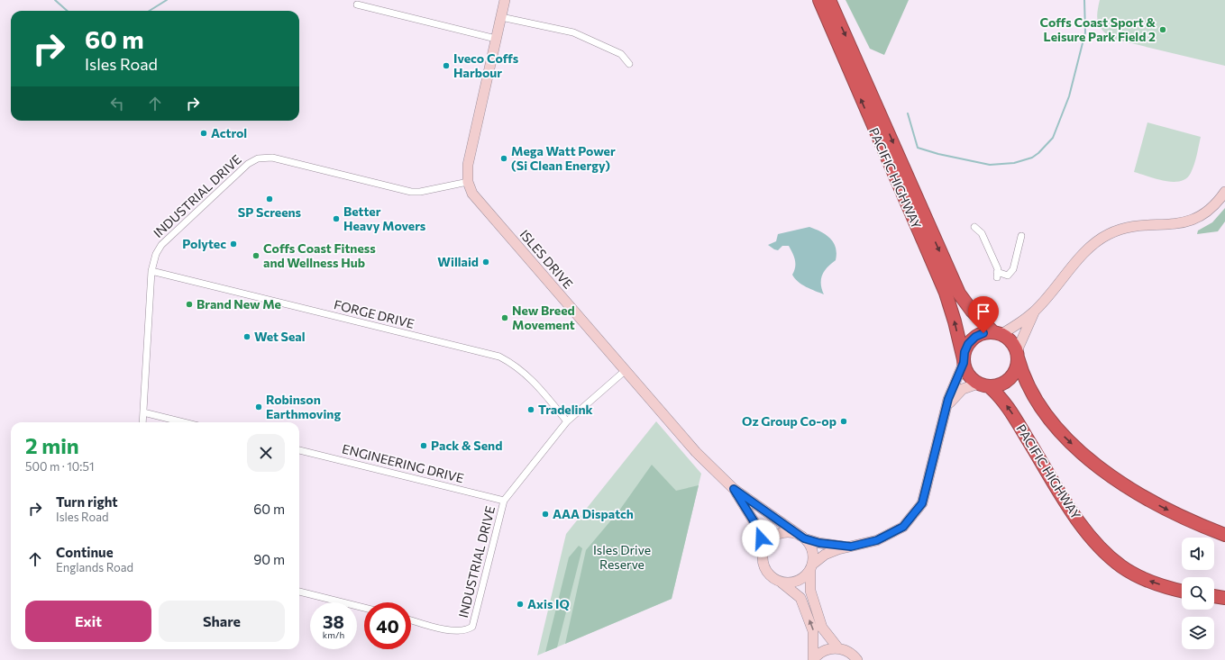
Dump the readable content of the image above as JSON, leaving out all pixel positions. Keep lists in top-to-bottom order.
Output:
{
  "streets": {
    "highway": ["PACIFIC HIGHWAY"],
    "street": [
      "INDUSTRIAL DRIVE",
      "ISLES DRIVE",
      "FORGE DRIVE",
      "ENGINEERING DRIVE"
    ]
  },
  "crossings": [
    ["INDUSTRIAL DRIVE", "ISLES DRIVE"],
    ["INDUSTRIAL DRIVE", "FORGE DRIVE"],
    ["INDUSTRIAL DRIVE", "ENGINEERING DRIVE"]
  ],
  "parks": ["Isles Drive Reserve"],
  "places": [
    "Coffs Coast Sport & Leisure Park Field 2",
    "Iveco Coffs Harbour",
    "Actrol",
    "Mega Watt Power (Si Clean Energy)",
    "SP Screens",
    "Better Heavy Movers",
    "Polytec",
    "Coffs Coast Fitness and Wellness Hub",
    "Willaid",
    "Brand New Me",
    "New Breed Movement",
    "Wet Seal",
    "Robinson Earthmoving",
    "Tradelink",
    "Oz Group Co-op",
    "Pack & Send",
    "AAA Dispatch",
    "Axis IQ"
  ],
  "page": {
    "turn": ["60 m", "Isles Road"],
    "heading": ["2 min", "500 m · 10:51"],
    "list": [
      {
        "name": "Turn right",
        "note": "Isles Road",
        "value": "60 m"
      },
      {
        "name": "Continue",
        "note": "Englands Road",
        "value": "90 m"
      }
    ],
    "buttons": ["Exit", "Share"],
    "speed": "38 km/h",
    "limit": "40"
  }
}
